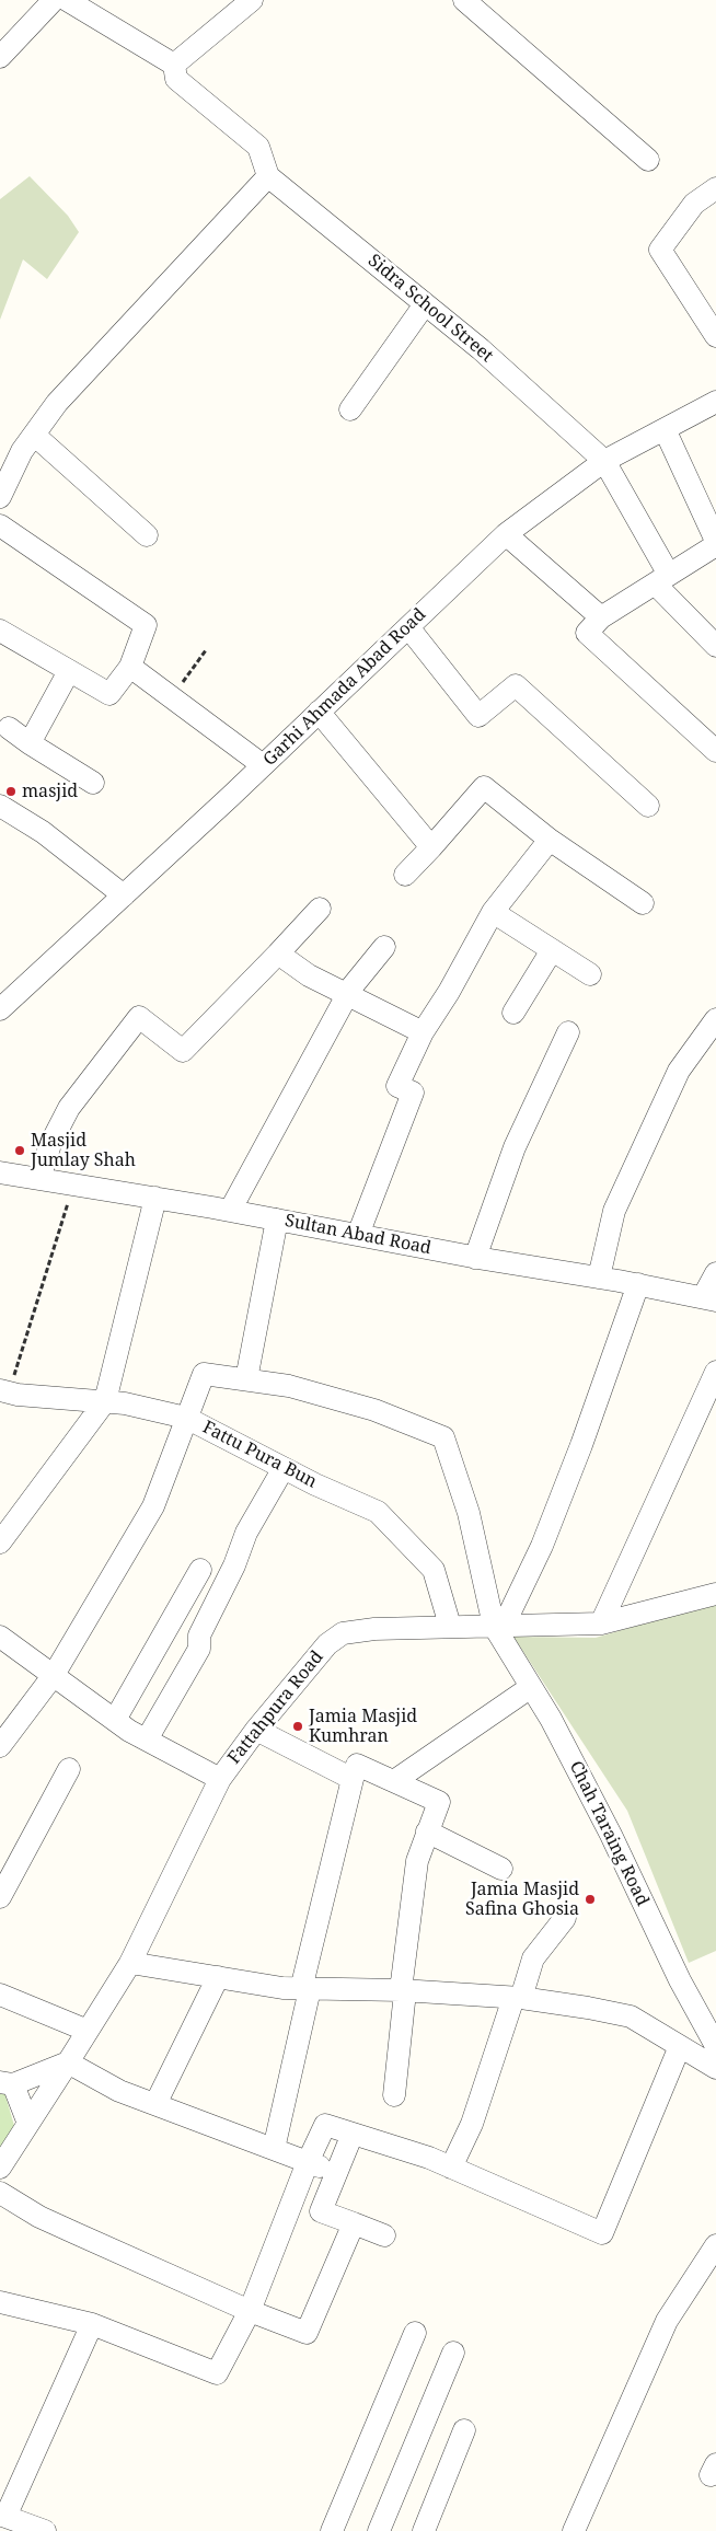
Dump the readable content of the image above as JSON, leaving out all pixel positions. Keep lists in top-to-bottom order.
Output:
{
  "streets": {
    "street": [
      "Sidra School Street",
      "Garhi Ahmada Abad Road",
      "Sultan Abad Road",
      "Fattu Pura Bun",
      "Fattahpura Road",
      "Chah Taraing Road"
    ]
  },
  "crossings": [
    ["Sidra School Street", "Garhi Ahmada Abad Road"],
    ["Fattu Pura Bun", "Fattahpura Road"],
    ["Fattu Pura Bun", "Chah Taraing Road"],
    ["Fattahpura Road", "Chah Taraing Road"]
  ],
  "places": [
    "masjid",
    "Masjid Jumlay Shah",
    "Jamia Masjid Kumhran",
    "Jamia Masjid Safina Ghosia"
  ]
}
